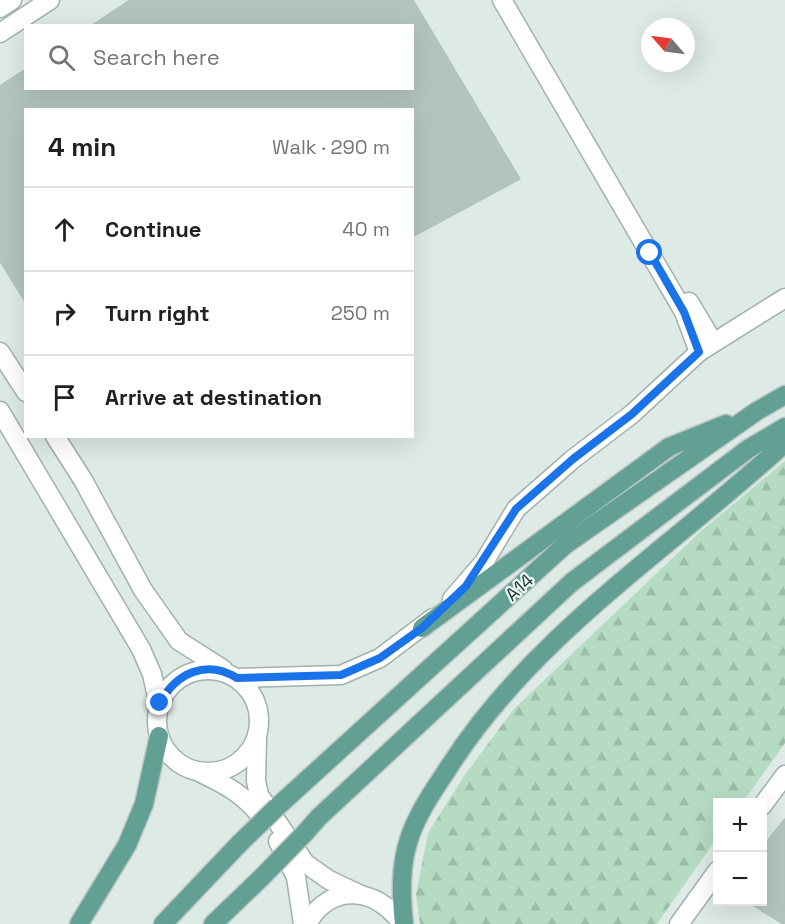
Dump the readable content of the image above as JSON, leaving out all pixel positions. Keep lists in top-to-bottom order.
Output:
{
  "streets": {
    "main road": ["A14"]
  },
  "north": "top left",
  "page": {
    "search": "Search here",
    "heading": ["4 min", "Walk · 290 m"],
    "list": [
      ["Continue", "40 m"],
      ["Turn right", "250 m"],
      "Arrive at destination"
    ],
    "map_buttons": ["+", "−"]
  }
}
